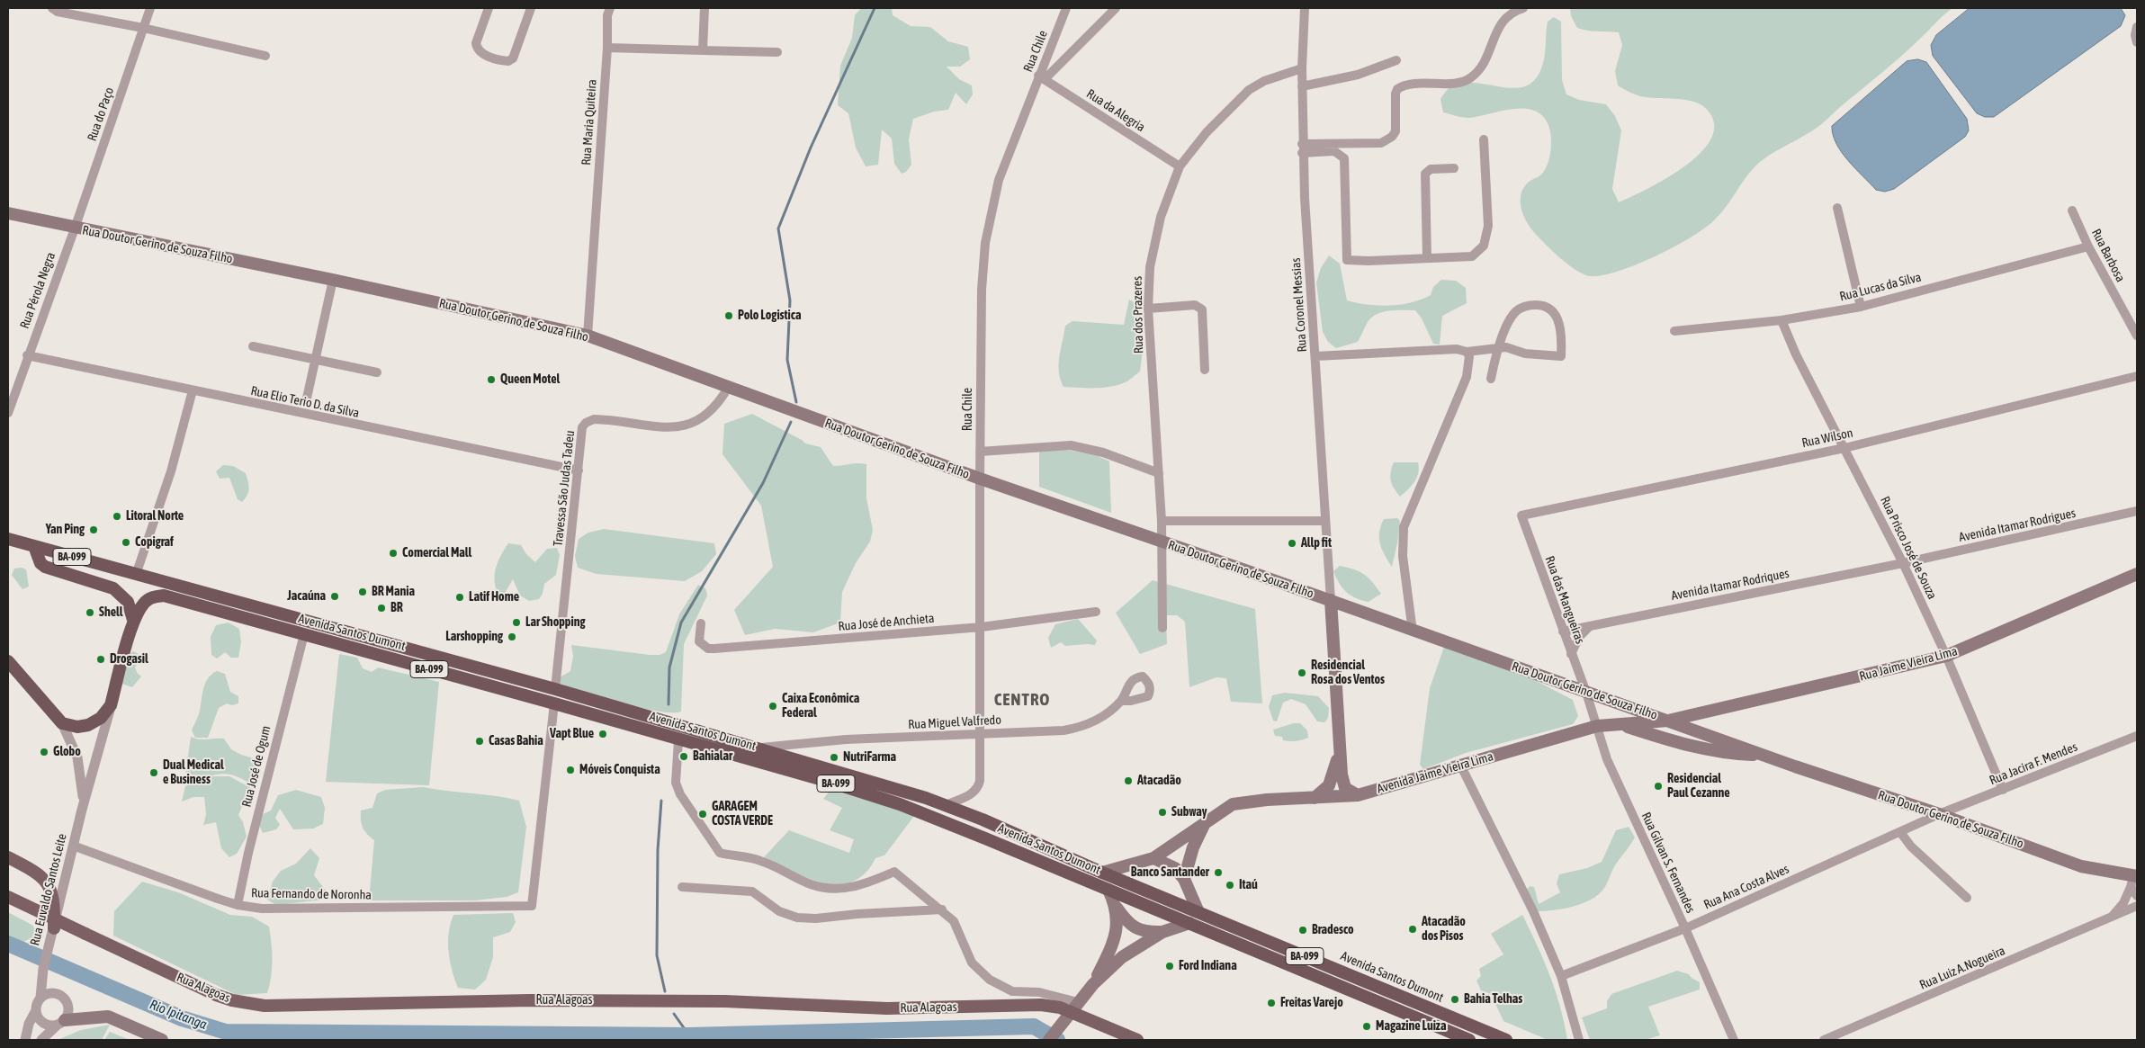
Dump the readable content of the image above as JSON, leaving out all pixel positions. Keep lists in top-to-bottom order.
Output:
{
  "streets": {
    "highway": ["BA-099", "Avenida Santos Dumont"],
    "main road": [
      "Rua Doutor Gerino de Souza Filho",
      "Rua Jaime Vieira Lima",
      "Avenida Jaime Vieira Lima",
      "Rua Alagoas"
    ],
    "street": [
      "Rua Chile",
      "Rua da Alegria",
      "Rua do Paço",
      "Rua Maria Quiteira",
      "Rua Barbosa",
      "Rua Lucas da Silva",
      "Rua Pérola Negra",
      "Rua Coronel Messias",
      "Rua dos Prazeres",
      "Rua Elio Terio D. da Silva",
      "Rua Wilson",
      "Travessa São Judas Tadeu",
      "Avenida Itamar Rodrigues",
      "Rua Prisco José de Souza",
      "Avenida Itamar Rodriques",
      "Rua das Mangueiras",
      "Rua José de Anchieta",
      "Rua Miguel Valfredo",
      "Rua Jacira F. Mendes",
      "Rua José de Ogum",
      "Rua Gilvan S. Fernandes",
      "Rua Ana Costa Alves",
      "Rua Euvaldo Santos Leite",
      "Rua Fernando de Noronha",
      "Rua Luiz A.Nogueira"
    ]
  },
  "crossings": [
    ["Rua Chile", "Rua da Alegria"],
    ["Rua Chile", "Rua Doutor Gerino de Souza Filho"],
    ["Rua Chile", "Rua José de Anchieta"],
    ["Rua Chile", "Avenida Santos Dumont"],
    ["Rua Chile", "Rua Miguel Valfredo"],
    ["Rua da Alegria", "Rua dos Prazeres"],
    ["Rua do Paço", "Rua Doutor Gerino de Souza Filho"],
    ["Rua do Paço", "Rua Pérola Negra"],
    ["Rua Maria Quiteira", "Rua Doutor Gerino de Souza Filho"],
    ["Rua Doutor Gerino de Souza Filho", "Rua Pérola Negra"],
    ["Rua Doutor Gerino de Souza Filho", "Rua Coronel Messias"],
    ["Rua Doutor Gerino de Souza Filho", "Rua dos Prazeres"],
    ["Rua Doutor Gerino de Souza Filho", "Travessa São Judas Tadeu"],
    ["Rua Doutor Gerino de Souza Filho", "Rua das Mangueiras"],
    ["Rua Doutor Gerino de Souza Filho", "Rua Jaime Vieira Lima"],
    ["Rua Doutor Gerino de Souza Filho", "Rua Jacira F. Mendes"],
    ["Rua Doutor Gerino de Souza Filho", "Avenida Jaime Vieira Lima"],
    ["Rua Doutor Gerino de Souza Filho", "Rua Gilvan S. Fernandes"],
    ["Rua Doutor Gerino de Souza Filho", "Rua Ana Costa Alves"],
    ["Rua Doutor Gerino de Souza Filho", "Rua Luiz A.Nogueira"],
    ["Rua Barbosa", "Rua Lucas da Silva"],
    ["Rua Lucas da Silva", "Rua Prisco José de Souza"],
    ["Rua Pérola Negra", "Rua Elio Terio D. da Silva"],
    ["Rua Coronel Messias", "Rua dos Prazeres"],
    ["Rua Elio Terio D. da Silva", "Travessa São Judas Tadeu"],
    ["Rua Wilson", "Rua Prisco José de Souza"],
    ["Rua Wilson", "Rua das Mangueiras"],
    ["Travessa São Judas Tadeu", "Avenida Santos Dumont"],
    ["Avenida Itamar Rodrigues", "Rua Prisco José de Souza"],
    ["Avenida Itamar Rodrigues", "Avenida Itamar Rodriques"],
    ["Rua Prisco José de Souza", "Avenida Itamar Rodriques"],
    ["Rua Prisco José de Souza", "Rua Jaime Vieira Lima"],
    ["Rua Prisco José de Souza", "Rua Jacira F. Mendes"],
    ["Avenida Itamar Rodriques", "Rua das Mangueiras"],
    ["Rua das Mangueiras", "Rua Gilvan S. Fernandes"],
    ["Avenida Santos Dumont", "Rua Miguel Valfredo"],
    ["Avenida Santos Dumont", "Rua José de Ogum"],
    ["Avenida Santos Dumont", "Avenida Jaime Vieira Lima"],
    ["Avenida Santos Dumont", "Rua Euvaldo Santos Leite"],
    ["Avenida Santos Dumont", "Rua Fernando de Noronha"],
    ["Rua Jaime Vieira Lima", "Avenida Jaime Vieira Lima"],
    ["Rua Jacira F. Mendes", "Rua Ana Costa Alves"],
    ["Rua José de Ogum", "Rua Fernando de Noronha"],
    ["Avenida Jaime Vieira Lima", "Rua Gilvan S. Fernandes"],
    ["Rua Gilvan S. Fernandes", "Rua Ana Costa Alves"],
    ["Rua Euvaldo Santos Leite", "Rua Fernando de Noronha"]
  ],
  "districts": ["CENTRO"],
  "water": ["Rio Ipitanga"],
  "places": [
    "Polo Logistica",
    "Queen Motel",
    "Litoral Norte",
    "Yan Ping",
    "Copigraf",
    "Allp fit",
    "Comercial Mall",
    "BR Mania",
    "Jacaúna",
    "Latif Home",
    "BR",
    "Shell",
    "Lar Shopping",
    "Larshopping",
    "Drogasil",
    "Residencial Rosa dos Ventos",
    "Caixa Econômica Federal",
    "Vapt Blue",
    "Casas Bahia",
    "Globo",
    "Bahialar",
    "NutriFarma",
    "Móveis Conquista",
    "Dual Medical e Business",
    "Atacadão",
    "Residencial Paul Cezanne",
    "Subway",
    "GARAGEM COSTA VERDE",
    "Banco Santander",
    "Itaú",
    "Atacadão dos Pisos",
    "Bradesco",
    "Ford Indiana",
    "Bahia Telhas",
    "Freitas Varejo",
    "Magazine Luiza"
  ]
}
